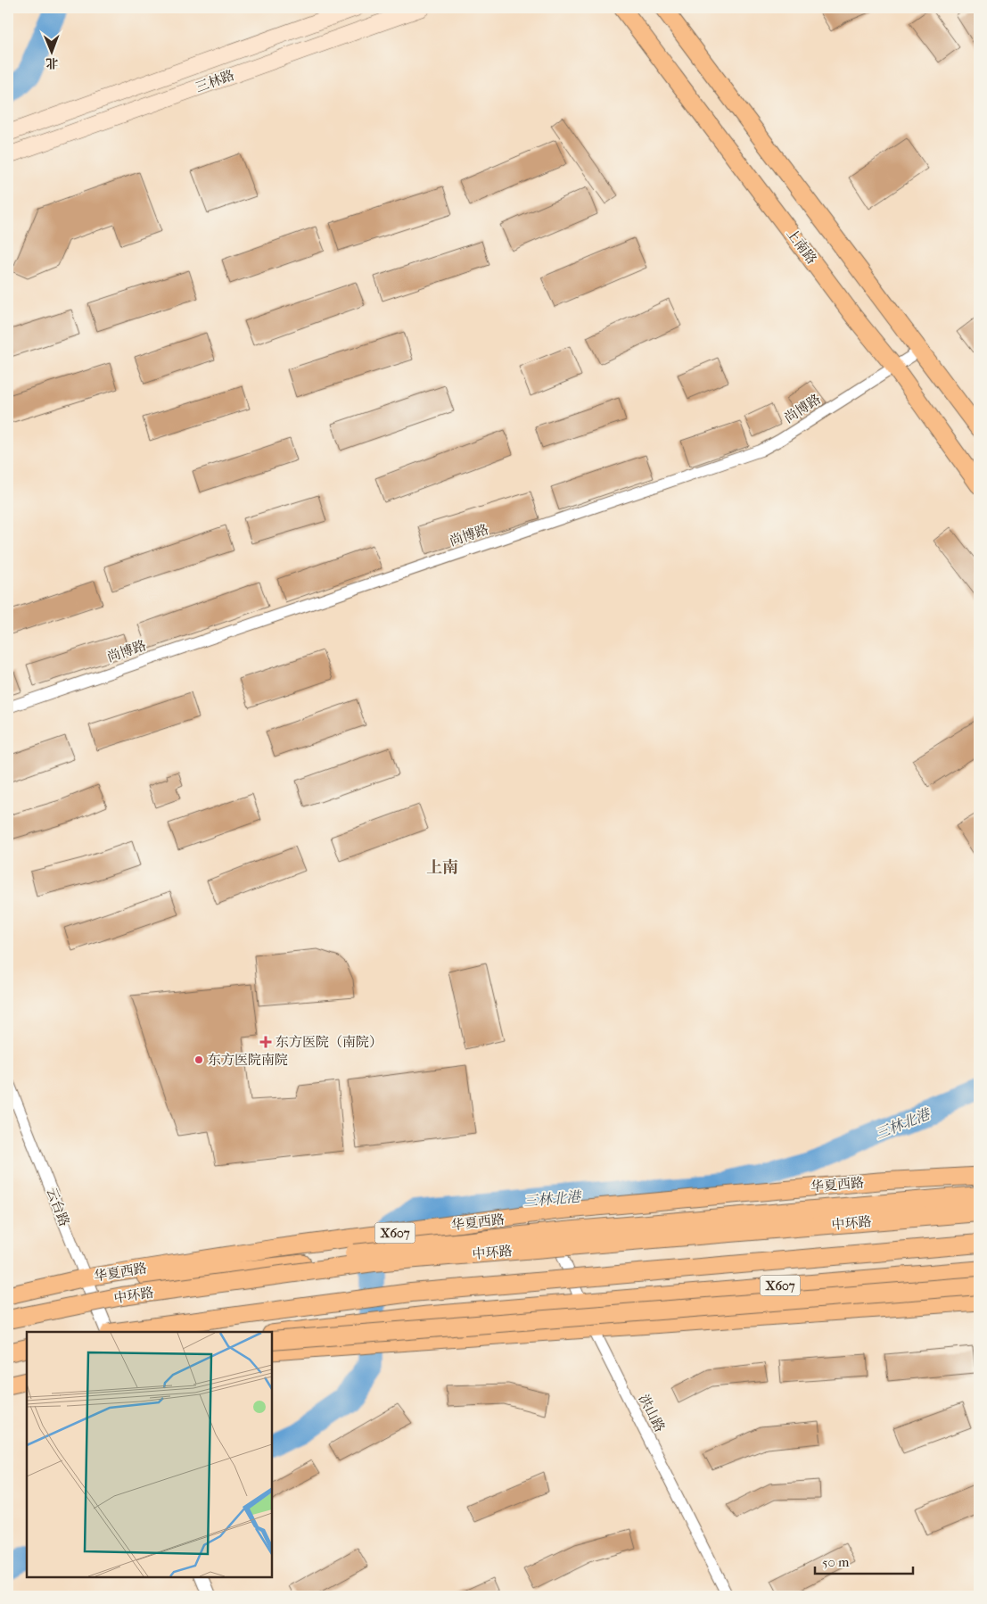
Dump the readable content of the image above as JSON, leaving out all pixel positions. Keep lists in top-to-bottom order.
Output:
{
  "streets": {
    "highway": ["中环路"],
    "main road": [
      "三林路",
      "上南路",
      "华夏西路",
      "X607"
    ],
    "street": ["尚博路", "云台路", "洪山路"]
  },
  "crossings": [
    ["上南路", "尚博路"],
    ["华夏西路", "云台路"],
    ["华夏西路", "洪山路"],
    ["X607", "洪山路"]
  ],
  "districts": ["上南"],
  "water": ["三林北港"],
  "places": {
    "health": ["东方医院（南院）"],
    "other": ["东方医院南院"]
  },
  "scale_bar": "50 m",
  "north": "bottom"
}
